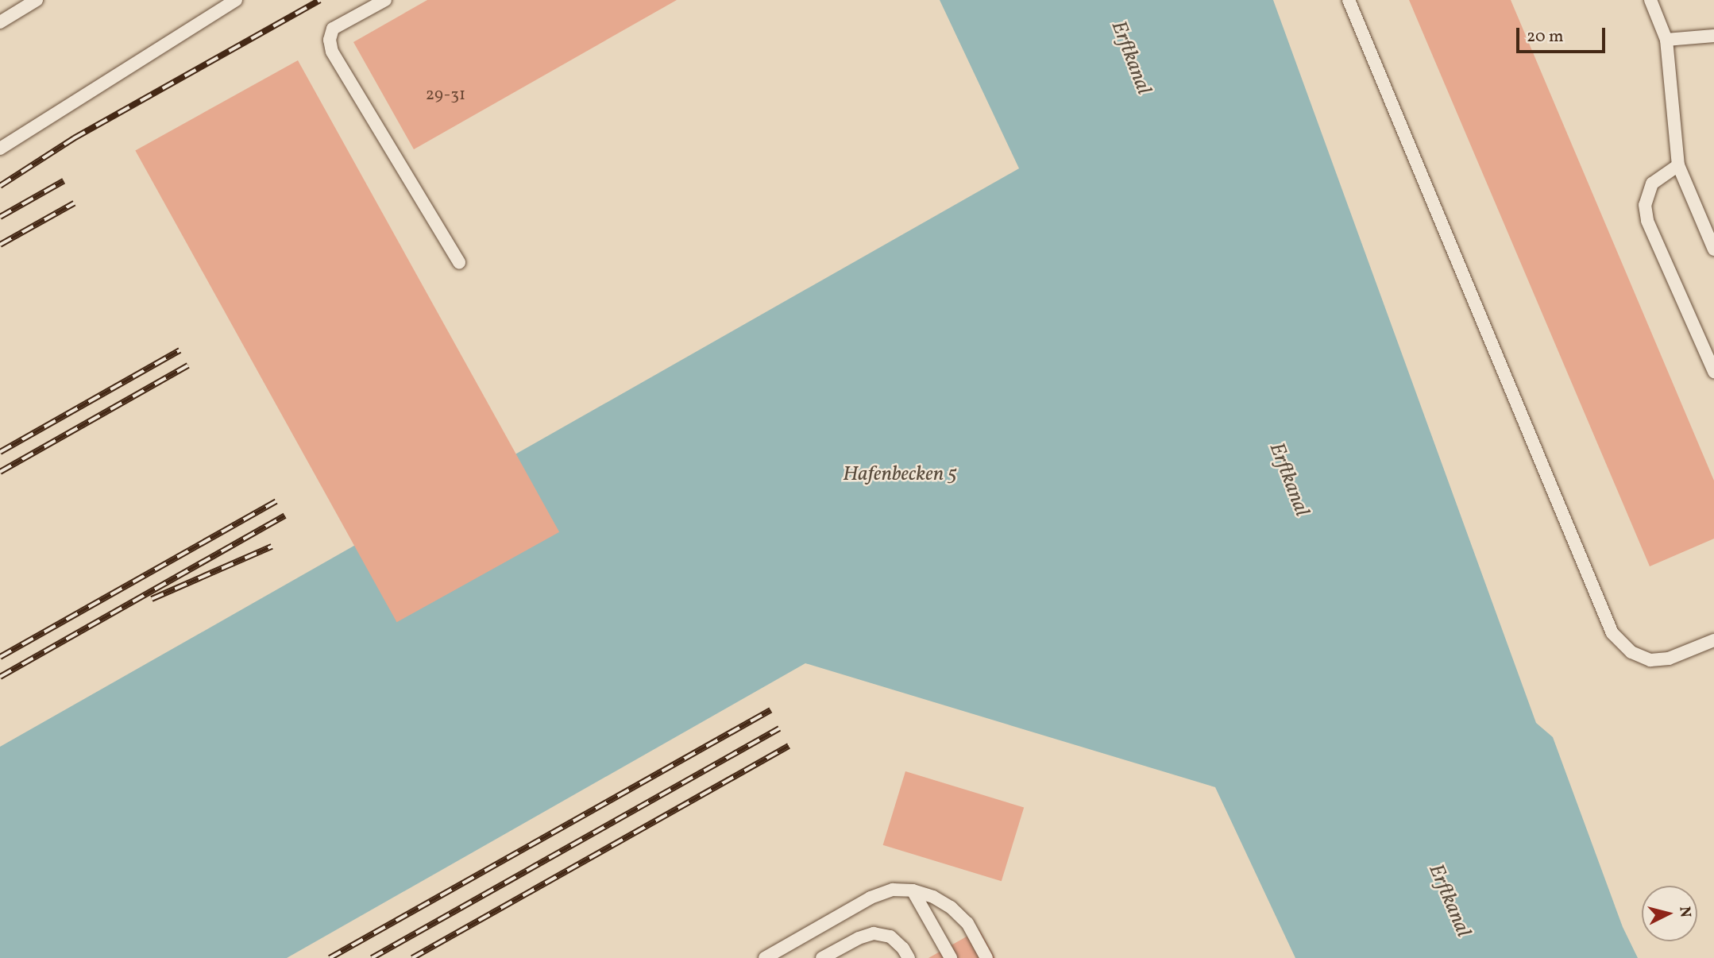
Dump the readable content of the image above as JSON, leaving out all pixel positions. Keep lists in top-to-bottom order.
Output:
{
  "water": ["Erftkanal", "Hafenbecken 5"],
  "house_numbers": ["29-31"],
  "scale_bar": "20 m",
  "north": "right"
}
